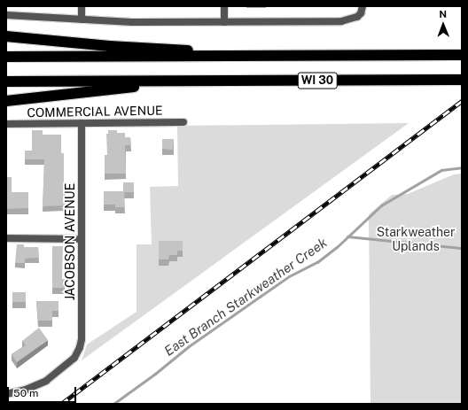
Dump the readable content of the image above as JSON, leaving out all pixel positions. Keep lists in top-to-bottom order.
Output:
{
  "streets": {
    "highway": ["WI 30"],
    "street": ["COMMERCIAL AVENUE", "JACOBSON AVENUE"]
  },
  "crossings": [
    ["COMMERCIAL AVENUE", "JACOBSON AVENUE"]
  ],
  "water": ["East Branch Starkweather Creek"],
  "parks": ["Starkweather Uplands"],
  "scale_bar": "50 m",
  "north": "top"
}
